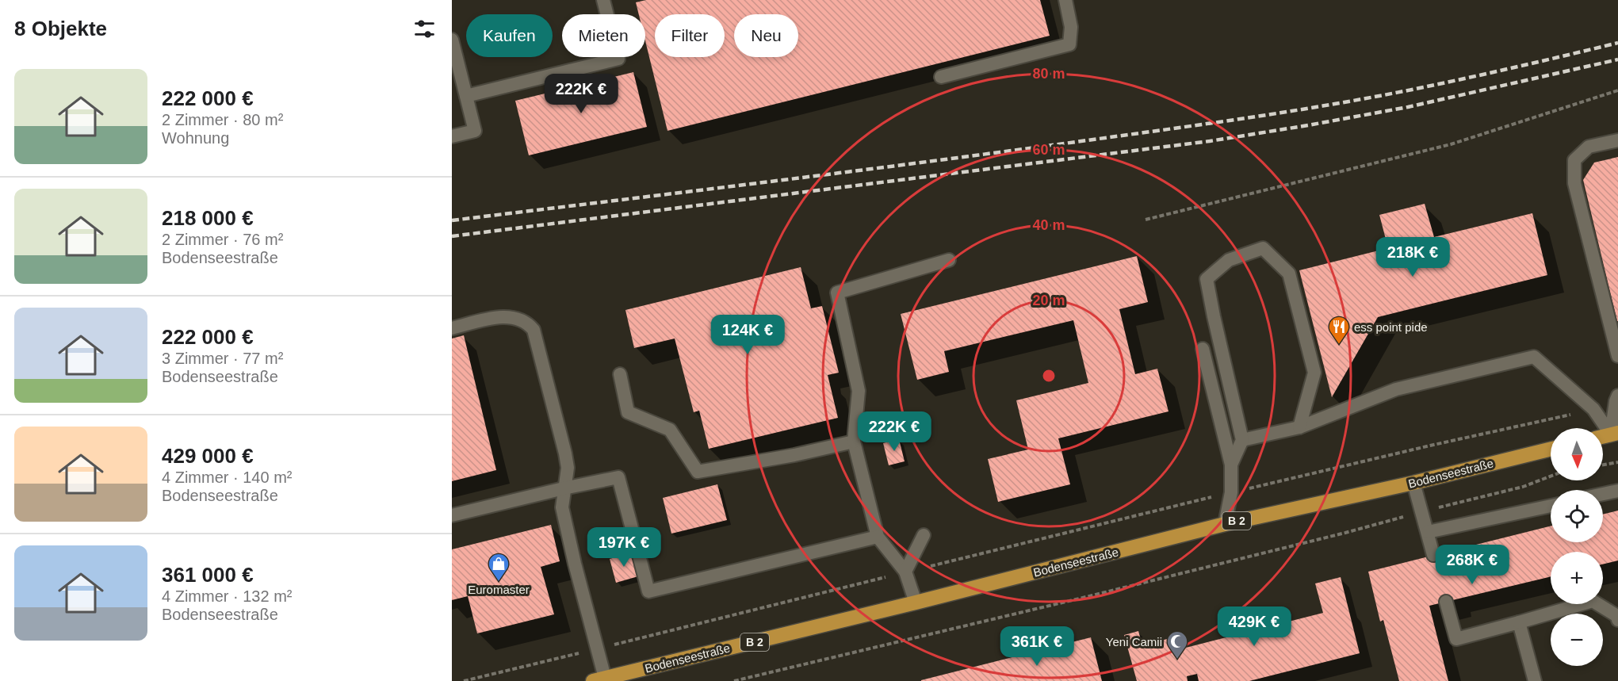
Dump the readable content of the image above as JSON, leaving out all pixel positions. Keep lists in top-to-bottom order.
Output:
{
  "streets": {
    "main road": ["Bodenseestraße", "B 2"]
  },
  "places": {
    "restaurant": ["ess point pide"],
    "shop": ["Euromaster"],
    "mosque": ["Yeni Camii"]
  },
  "north": "bottom",
  "page": {
    "heading": "8 Objekte",
    "chip": [
      "Kaufen",
      "Mieten",
      "Filter",
      "Neu"
    ],
    "list": [
      {
        "name": "222 000 €",
        "note": "2 Zimmer · 80 m² · Wohnung"
      },
      {
        "name": "218 000 €",
        "note": "2 Zimmer · 76 m² · Bodenseestraße"
      },
      {
        "name": "222 000 €",
        "note": "3 Zimmer · 77 m² · Bodenseestraße"
      },
      {
        "name": "429 000 €",
        "note": "4 Zimmer · 140 m² · Bodenseestraße"
      },
      {
        "name": "361 000 €",
        "note": "4 Zimmer · 132 m² · Bodenseestraße"
      }
    ],
    "price": [
      "222K €",
      "218K €",
      "124K €",
      "222K €",
      "197K €",
      "268K €",
      "429K €",
      "361K €"
    ],
    "map_buttons": ["+", "−"]
  },
  "rings": [
    "80 m",
    "60 m",
    "40 m",
    "20 m"
  ]
}
